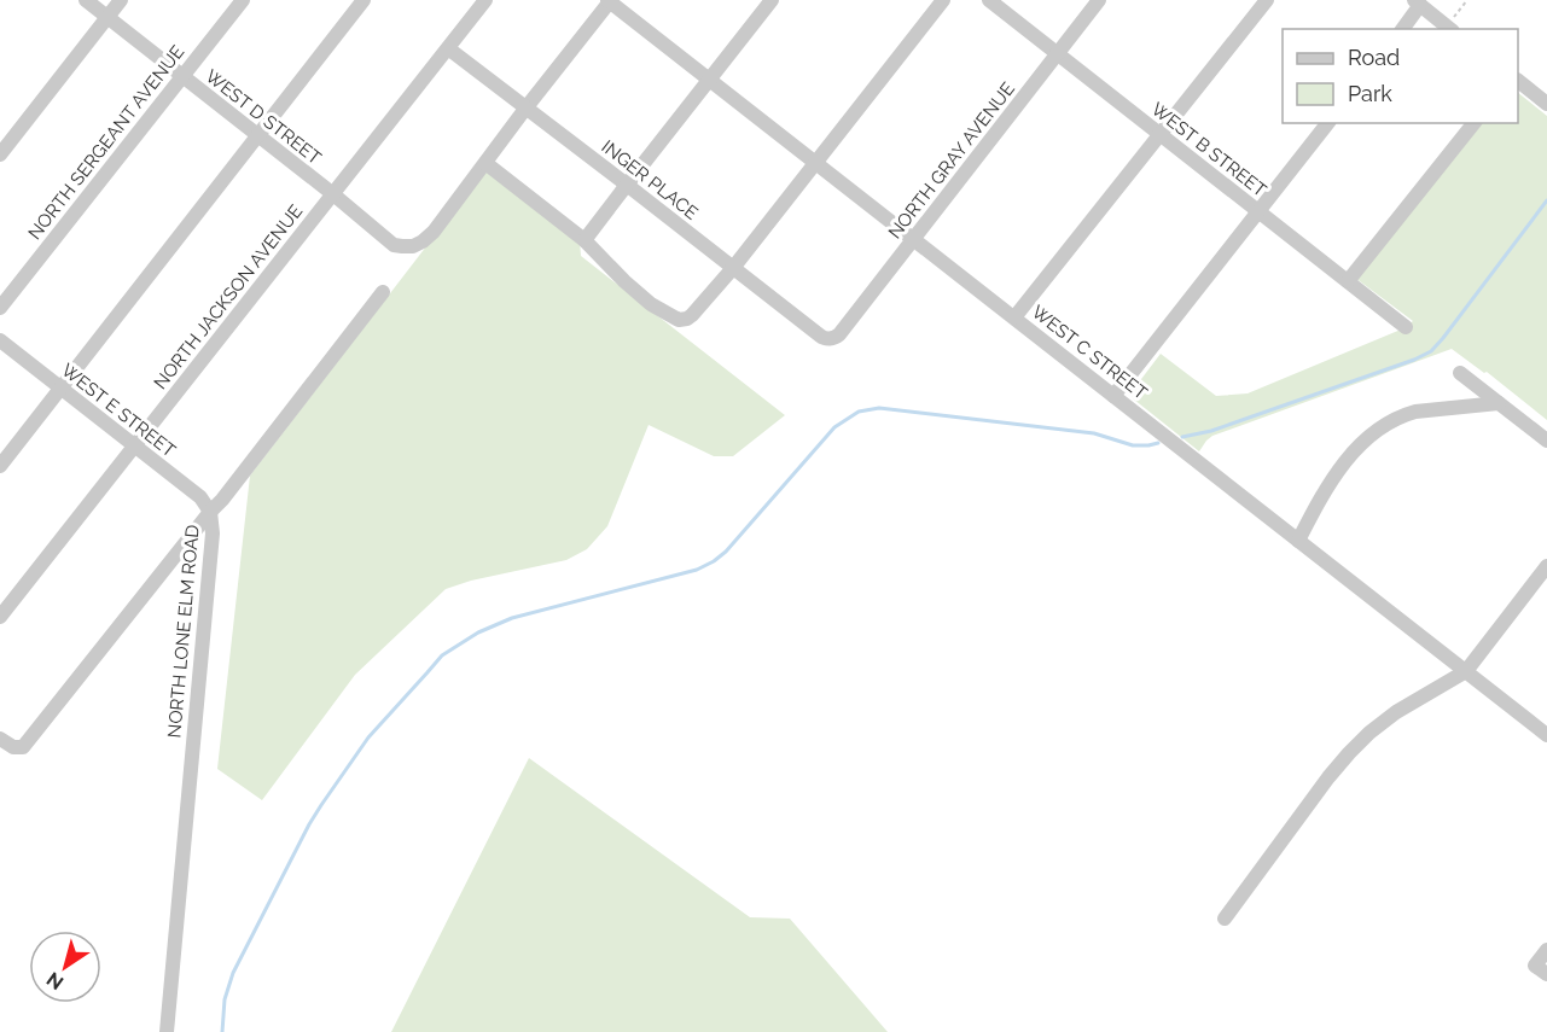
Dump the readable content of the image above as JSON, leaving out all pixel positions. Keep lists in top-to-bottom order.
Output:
{
  "streets": {
    "street": [
      "WEST D STREET",
      "NORTH SERGEANT AVENUE",
      "WEST B STREET",
      "NORTH GRAY AVENUE",
      "INGER PLACE",
      "NORTH JACKSON AVENUE",
      "WEST C STREET",
      "WEST E STREET",
      "NORTH LONE ELM ROAD"
    ]
  },
  "crossings": [
    ["WEST D STREET", "NORTH SERGEANT AVENUE"],
    ["WEST D STREET", "NORTH JACKSON AVENUE"],
    ["WEST B STREET", "NORTH GRAY AVENUE"],
    ["NORTH GRAY AVENUE", "INGER PLACE"],
    ["NORTH GRAY AVENUE", "WEST C STREET"],
    ["INGER PLACE", "NORTH JACKSON AVENUE"],
    ["NORTH JACKSON AVENUE", "WEST E STREET"],
    ["WEST E STREET", "NORTH LONE ELM ROAD"]
  ],
  "legend": ["Road", "Park"],
  "north": "bottom left"
}
